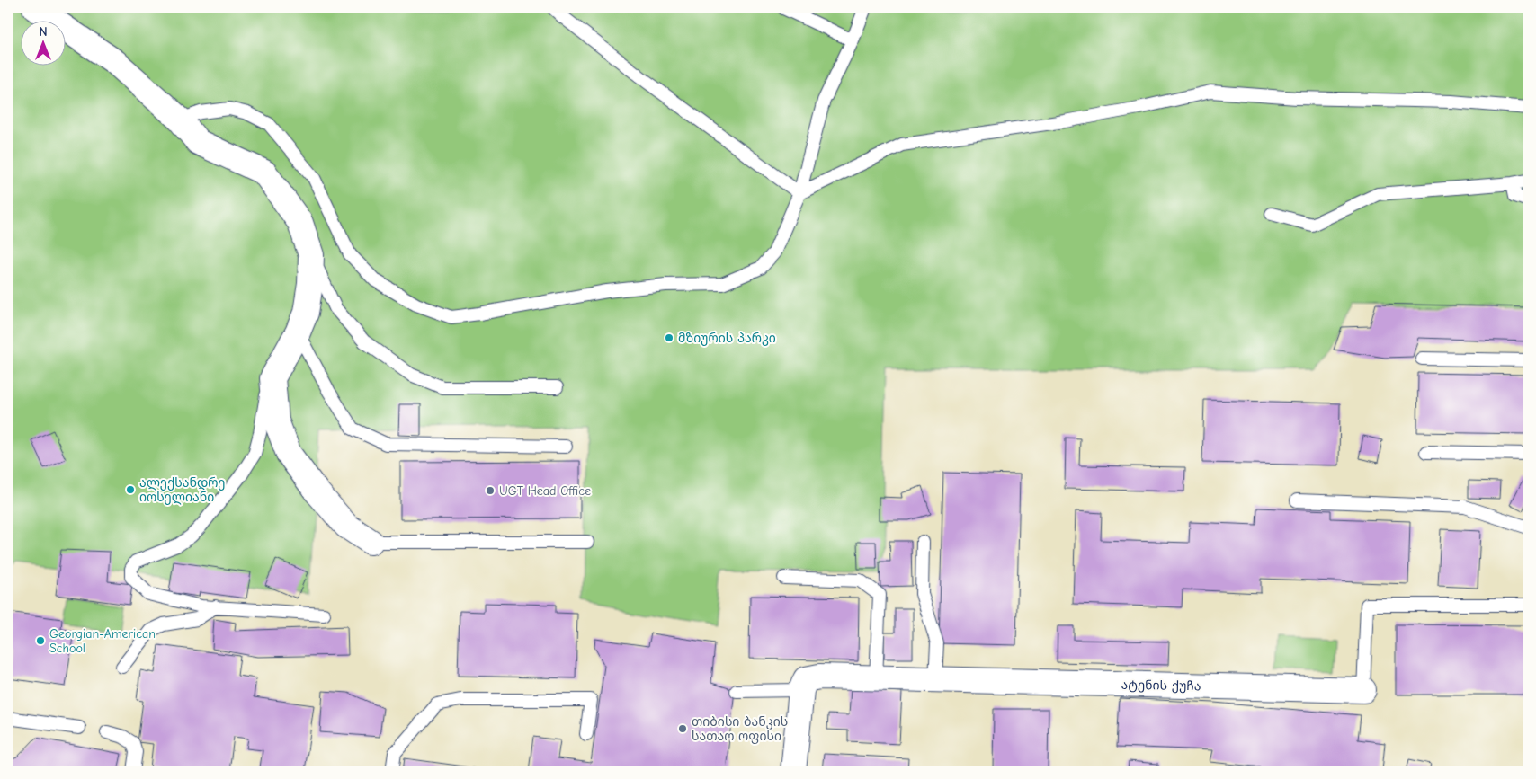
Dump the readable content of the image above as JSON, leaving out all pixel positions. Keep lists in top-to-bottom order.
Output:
{
  "streets": {
    "street": ["ატენის ქუჩა"]
  },
  "places": [
    "მზიურის პარკი",
    "ალექსანდრე იოსელიანი",
    "UGT Head Office",
    "Georgian-American School",
    "თიბისი ბანკის სათაო ოფისი"
  ],
  "north": "top"
}
